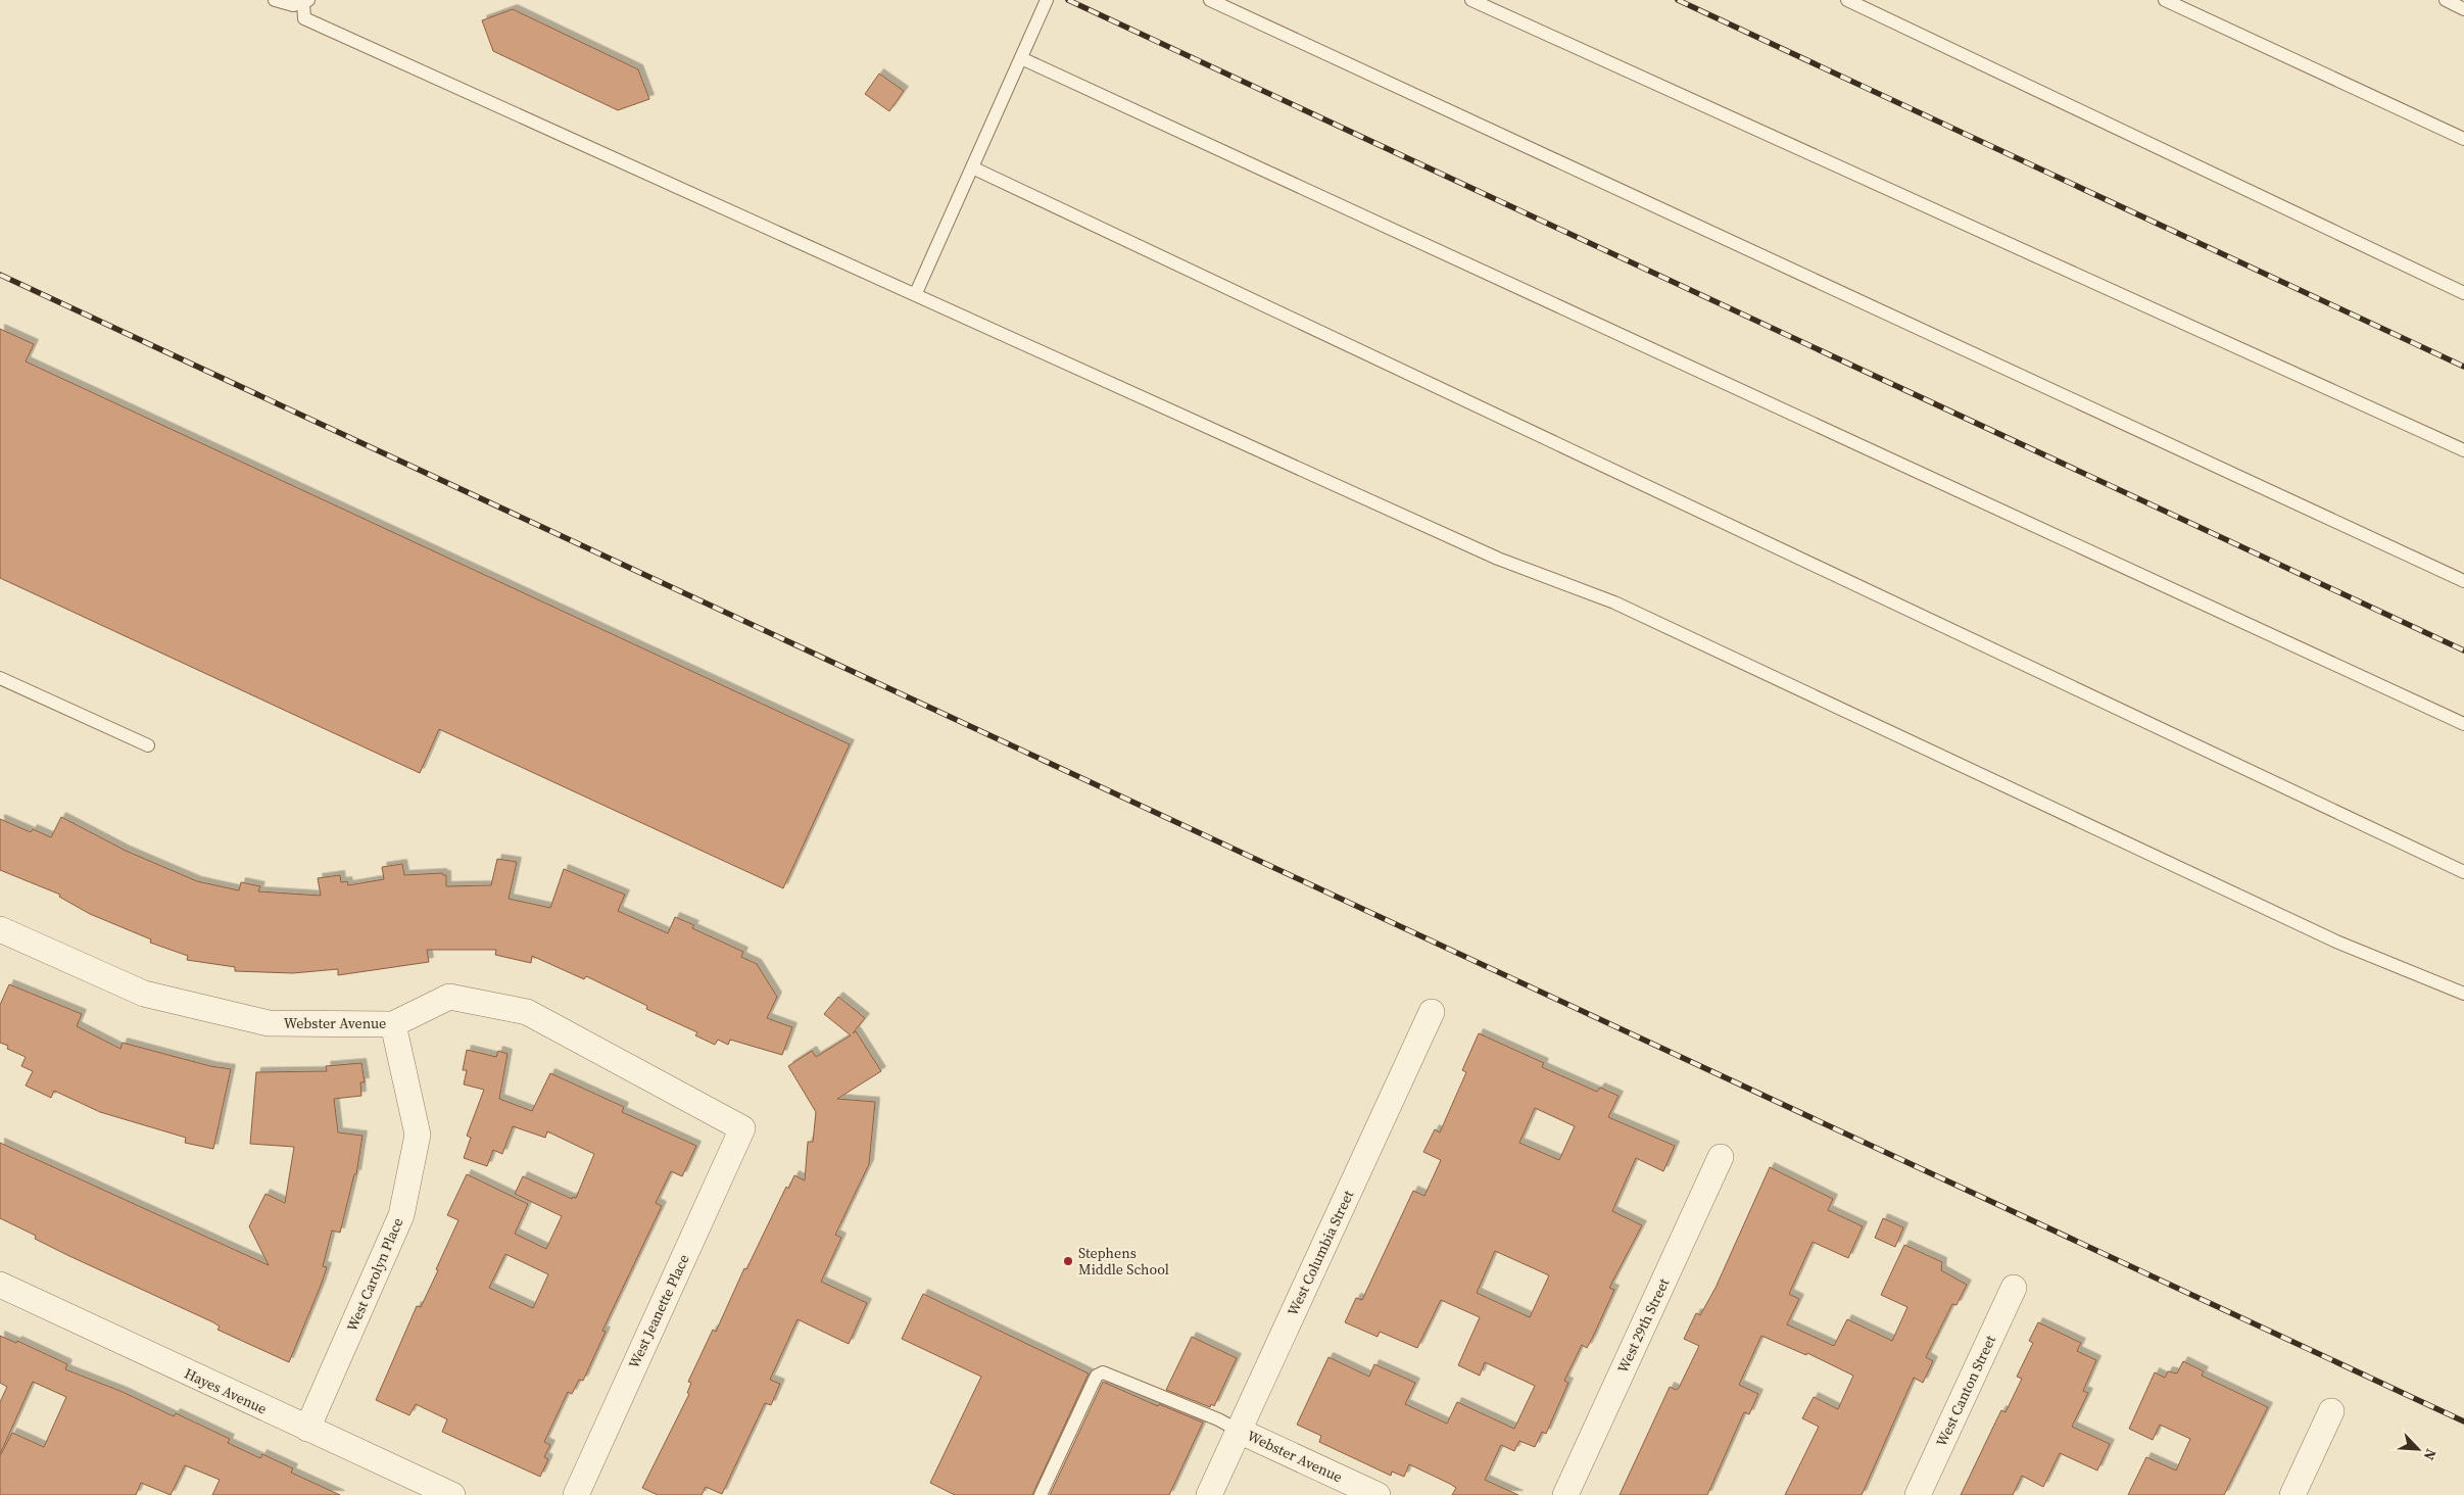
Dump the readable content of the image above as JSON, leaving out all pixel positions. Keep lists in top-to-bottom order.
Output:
{
  "streets": {
    "street": [
      "Webster Avenue",
      "West Columbia Street",
      "West Carolyn Place",
      "West Jeanette Place",
      "West 29th Street",
      "Hayes Avenue",
      "West Canton Street"
    ]
  },
  "crossings": [
    ["Webster Avenue", "West Columbia Street"],
    ["Webster Avenue", "West Carolyn Place"],
    ["Webster Avenue", "West Jeanette Place"],
    ["West Carolyn Place", "Hayes Avenue"]
  ],
  "places": ["Stephens Middle School"],
  "north": "bottom right"
}
